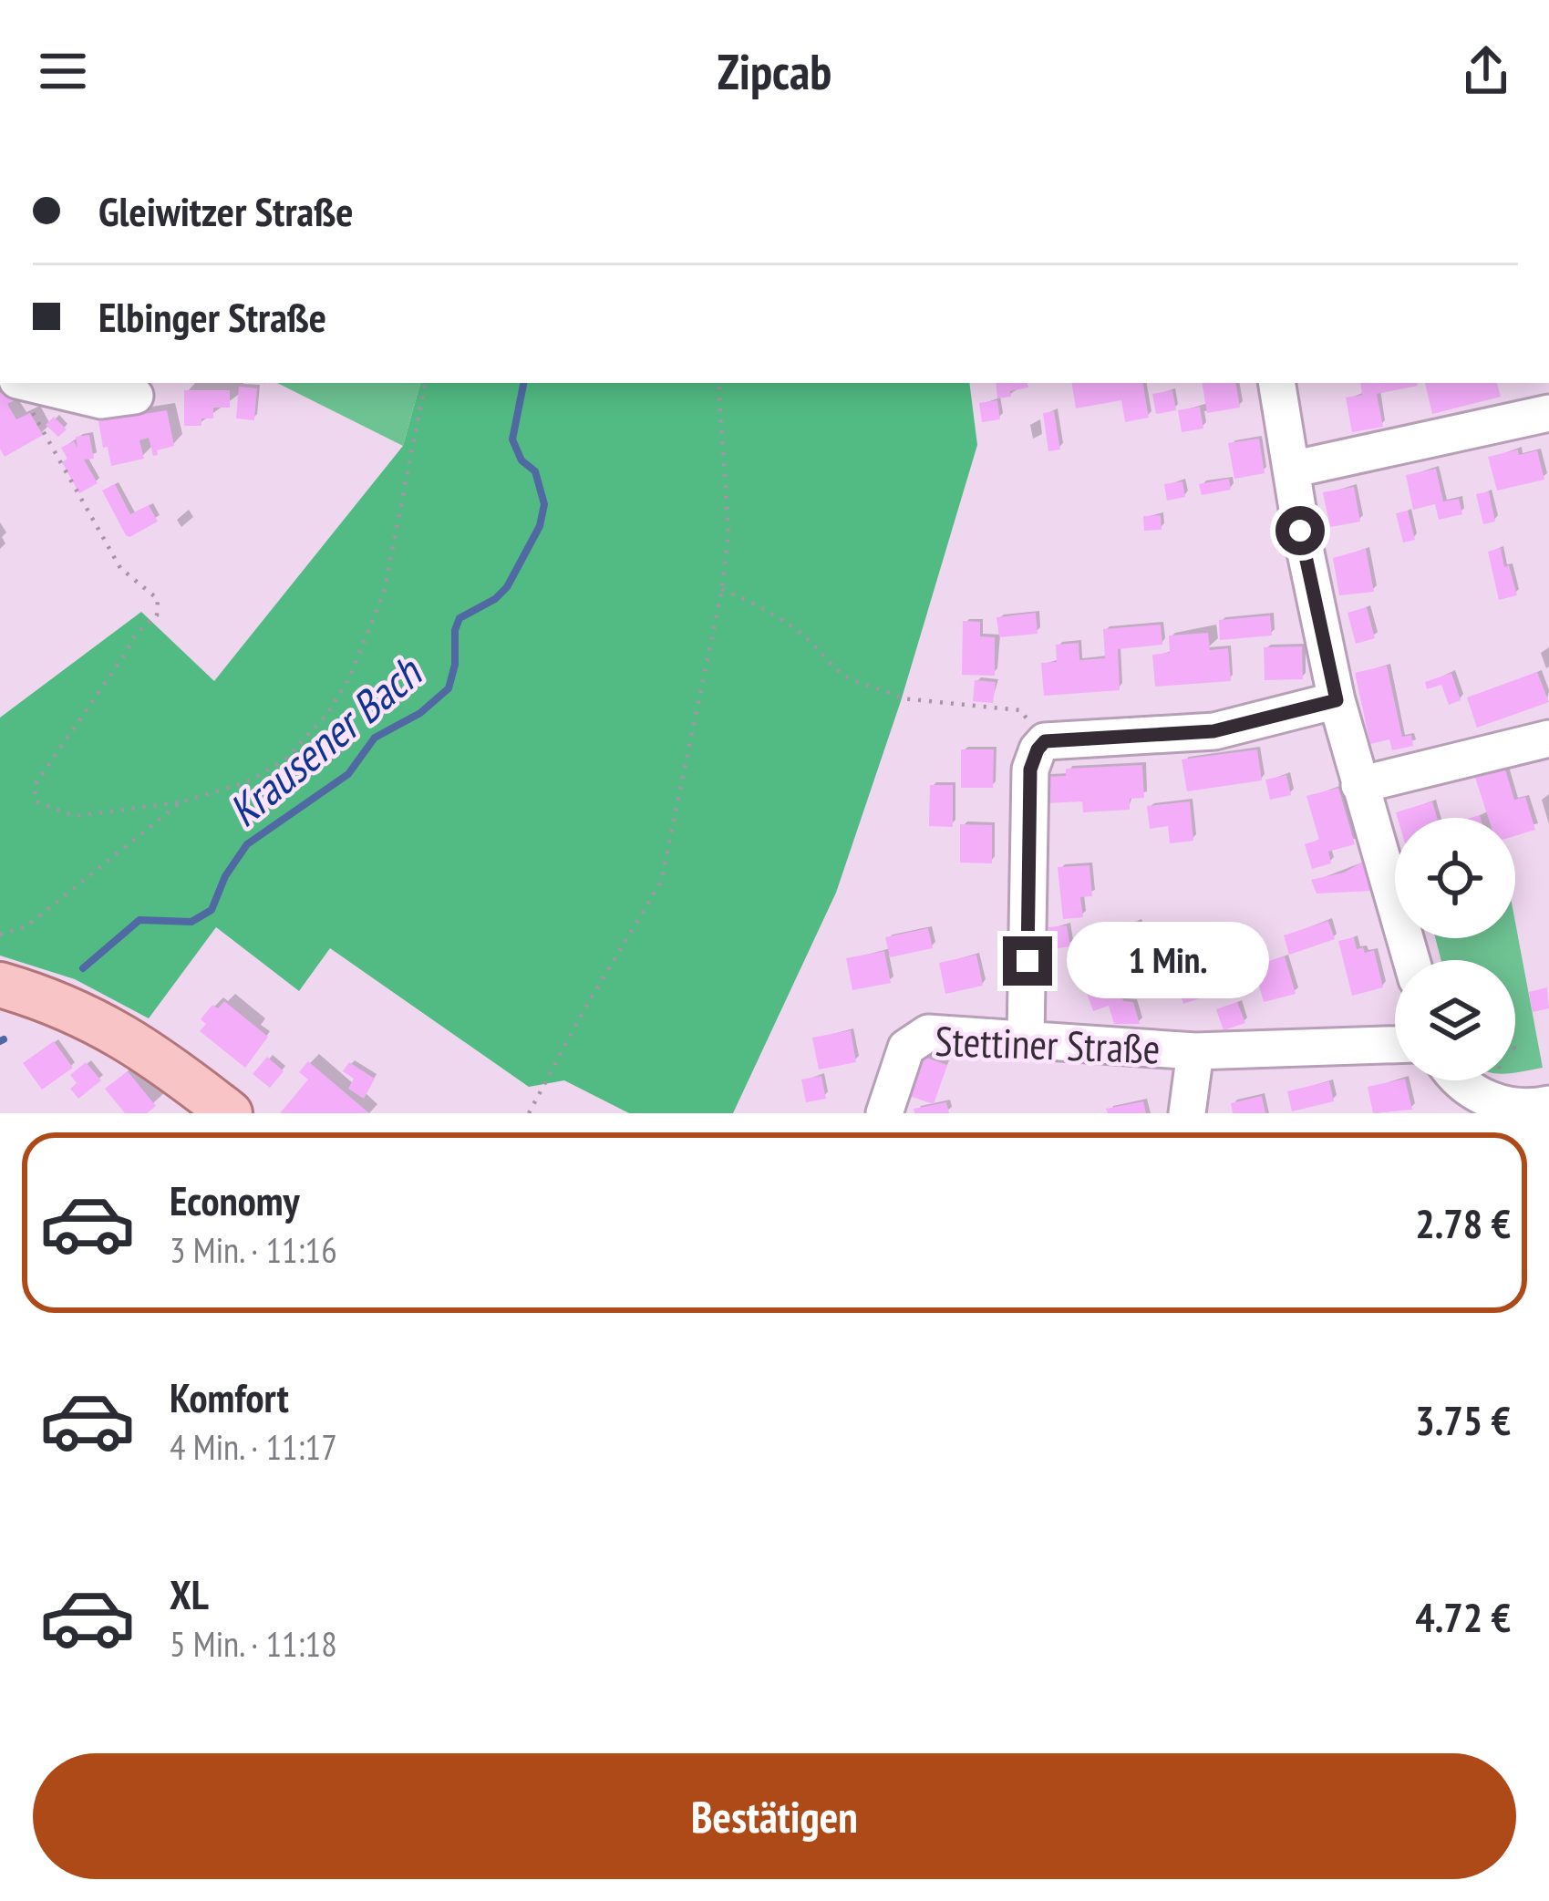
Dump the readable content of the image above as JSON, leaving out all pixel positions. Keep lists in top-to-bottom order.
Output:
{
  "streets": {
    "street": ["Stettiner Straße"]
  },
  "water": ["Krausener Bach"],
  "page": {
    "header": "Zipcab",
    "banner": ["Gleiwitzer Straße", "Elbinger Straße"],
    "bubble": "1 Min.",
    "list": [
      {
        "name": "Economy",
        "note": "3 Min. · 11:16",
        "value": "2.78 €"
      },
      {
        "name": "Komfort",
        "note": "4 Min. · 11:17",
        "value": "3.75 €"
      },
      {
        "name": "XL",
        "note": "5 Min. · 11:18",
        "value": "4.72 €"
      }
    ],
    "buttons": "Bestätigen"
  }
}
